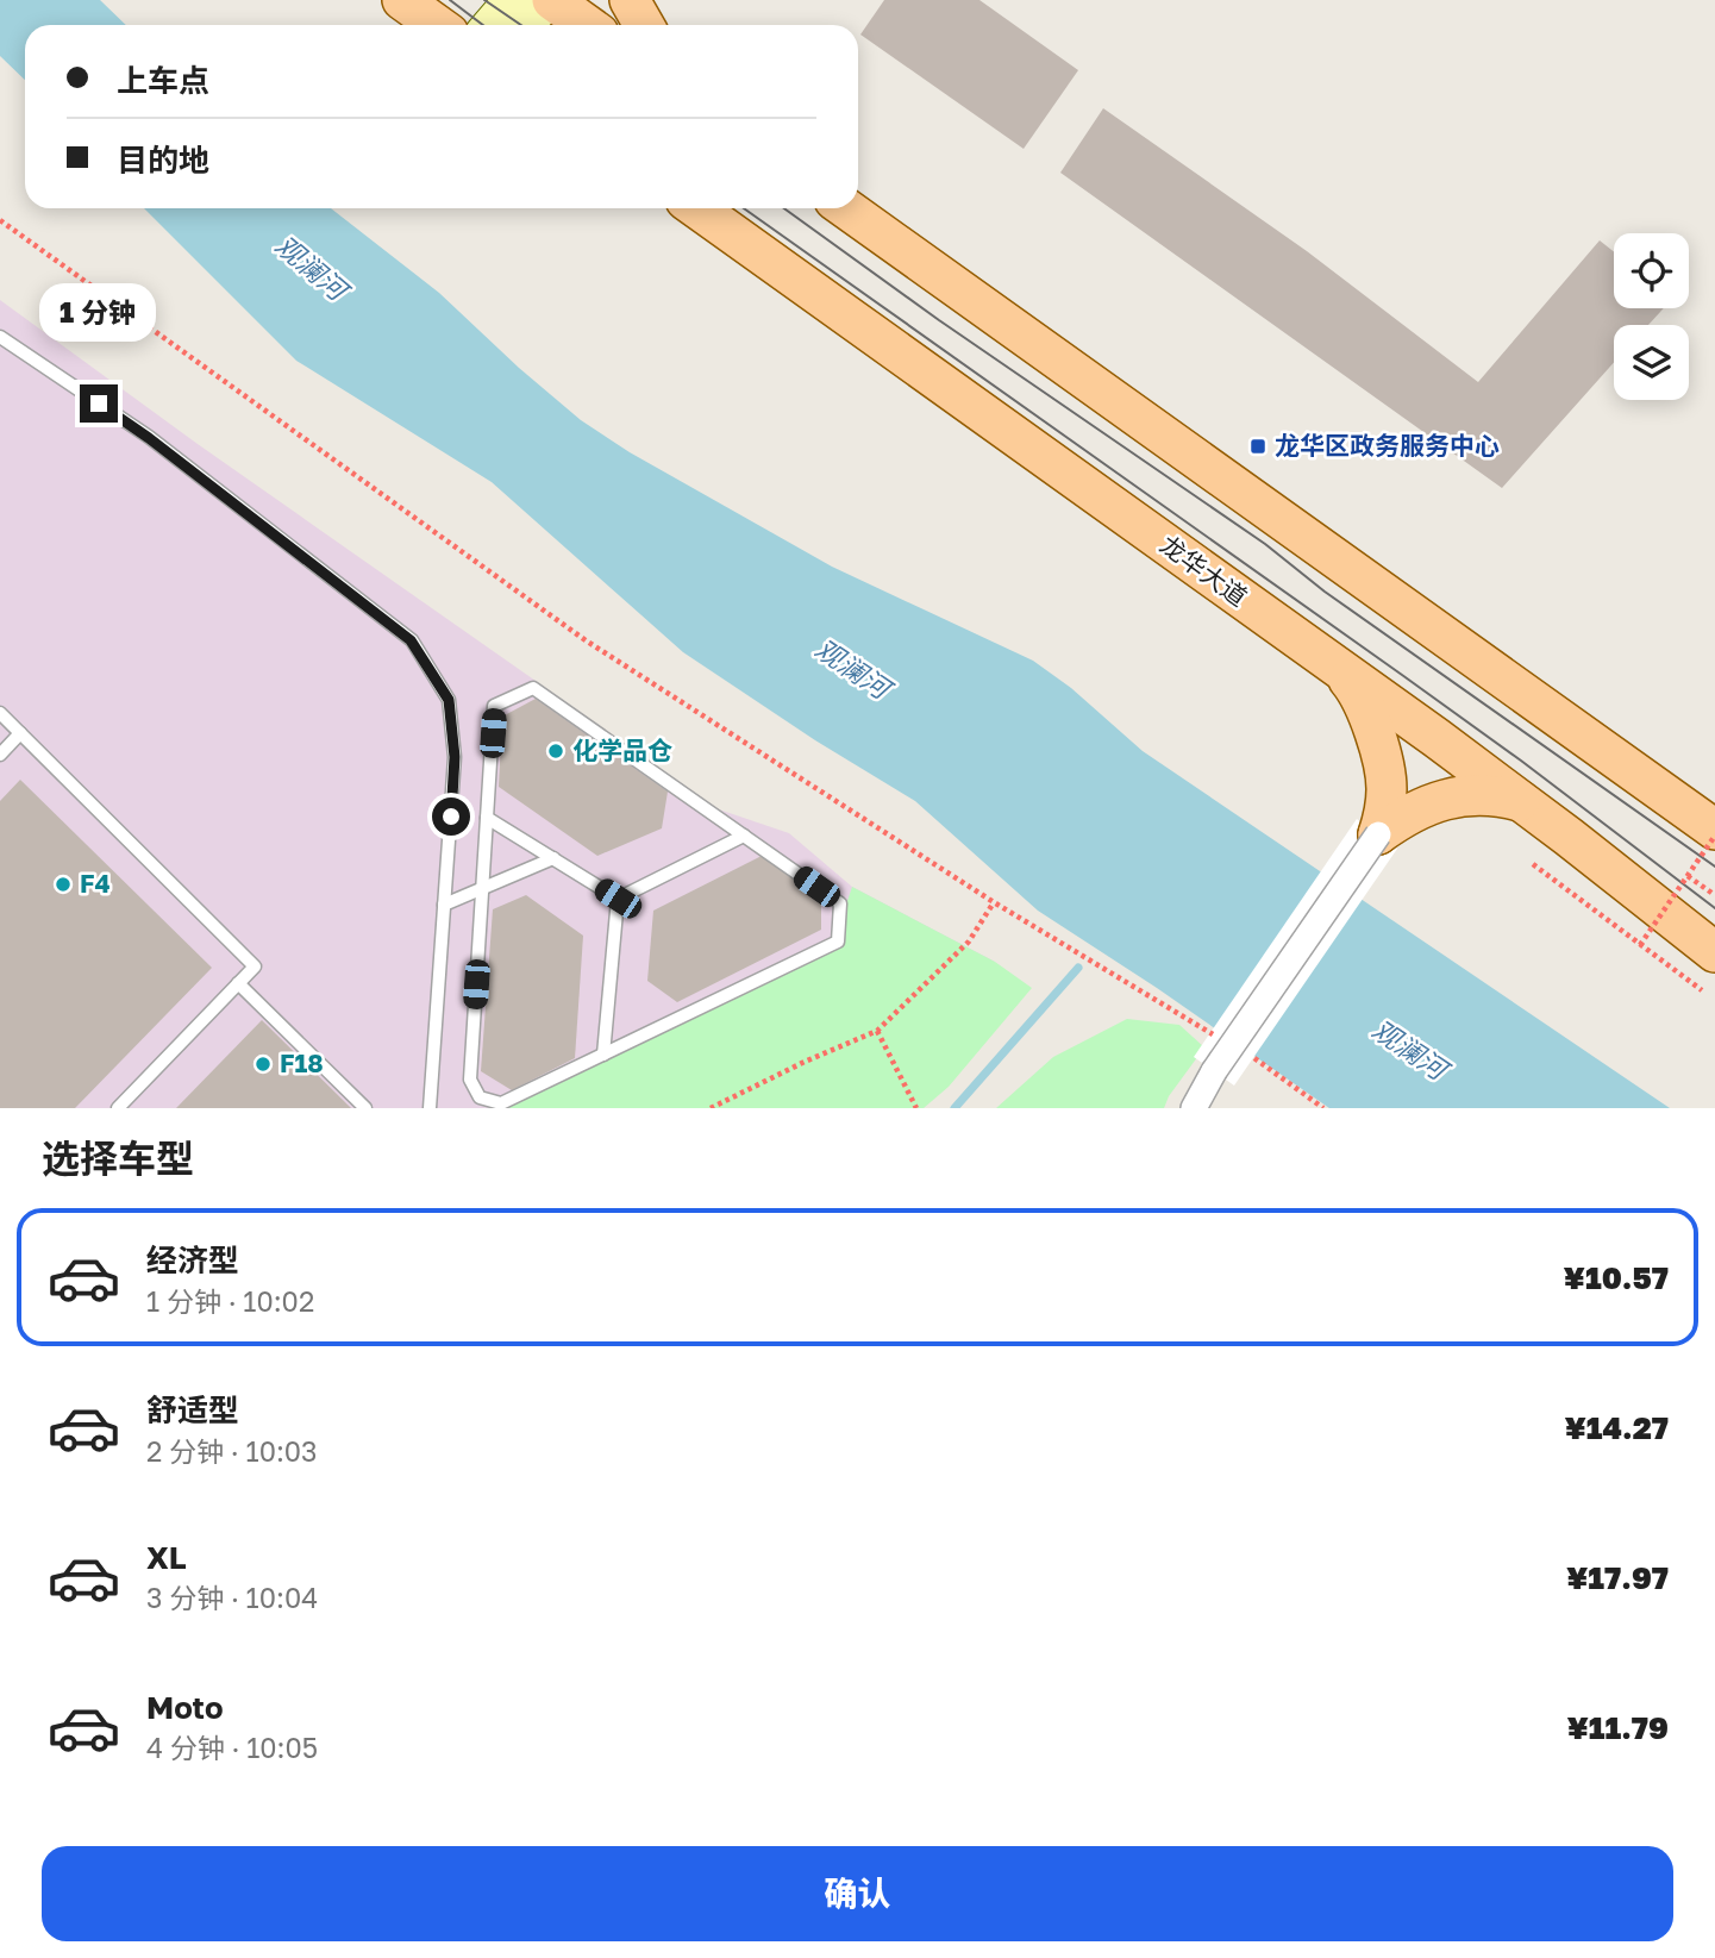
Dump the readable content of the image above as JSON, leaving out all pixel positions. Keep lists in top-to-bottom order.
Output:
{
  "streets": {
    "main road": ["龙华大道"]
  },
  "water": ["观澜河"],
  "places": {
    "transit": ["龙华区政务服务中心"],
    "other": ["化学品仓", "F4", "F18"]
  },
  "page": {
    "banner": ["上车点", "目的地"],
    "bubble": "1 分钟",
    "heading": "选择车型",
    "list": [
      {
        "name": "经济型",
        "note": "1 分钟 · 10:02",
        "value": "¥10.57"
      },
      {
        "name": "舒适型",
        "note": "2 分钟 · 10:03",
        "value": "¥14.27"
      },
      {
        "name": "XL",
        "note": "3 分钟 · 10:04",
        "value": "¥17.97"
      },
      {
        "name": "Moto",
        "note": "4 分钟 · 10:05",
        "value": "¥11.79"
      }
    ],
    "buttons": "确认"
  }
}
